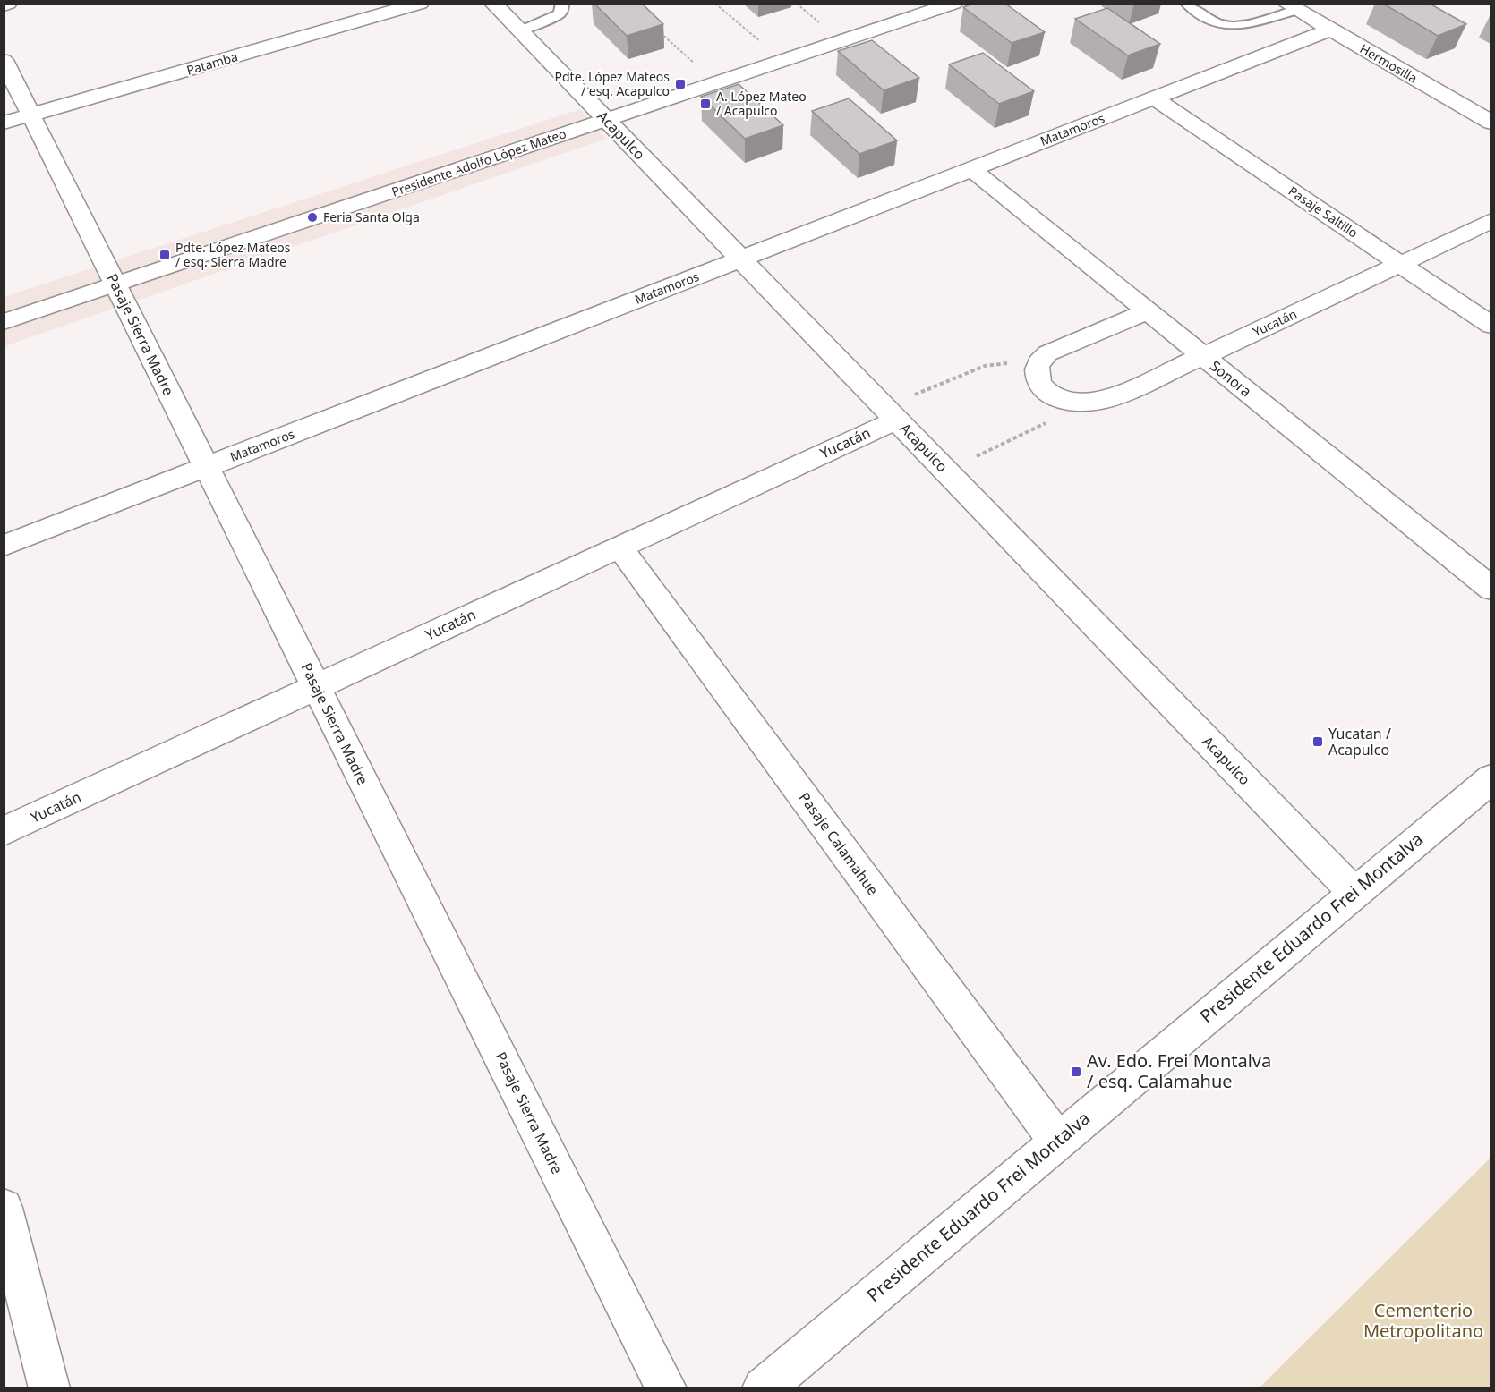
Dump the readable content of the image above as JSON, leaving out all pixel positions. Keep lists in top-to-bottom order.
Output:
{
  "streets": {
    "street": [
      "Patamba",
      "Hermosilla",
      "Matamoros",
      "Acapulco",
      "Presidente Adolfo López Mateo",
      "Pasaje Saltillo",
      "Yucatán",
      "Pasaje Sierra Madre",
      "Sonora",
      "Pasaje Calamahue",
      "Presidente Eduardo Frei Montalva"
    ]
  },
  "crossings": [
    ["Patamba", "Pasaje Sierra Madre"],
    ["Hermosilla", "Matamoros"],
    ["Matamoros", "Acapulco"],
    ["Matamoros", "Pasaje Saltillo"],
    ["Matamoros", "Pasaje Sierra Madre"],
    ["Matamoros", "Sonora"],
    ["Acapulco", "Presidente Adolfo López Mateo"],
    ["Acapulco", "Yucatán"],
    ["Acapulco", "Presidente Eduardo Frei Montalva"],
    ["Presidente Adolfo López Mateo", "Pasaje Sierra Madre"],
    ["Pasaje Saltillo", "Yucatán"],
    ["Yucatán", "Pasaje Sierra Madre"],
    ["Yucatán", "Sonora"],
    ["Yucatán", "Pasaje Calamahue"],
    ["Pasaje Calamahue", "Presidente Eduardo Frei Montalva"]
  ],
  "parks": ["Cementerio Metropolitano"],
  "places": {
    "transit": [
      "Pdte. López Mateos / esq. Acapulco",
      "A. López Mateo / Acapulco",
      "Pdte. López Mateos / esq. Sierra Madre",
      "Yucatan / Acapulco",
      "Av. Edo. Frei Montalva / esq. Calamahue"
    ],
    "other": ["Feria Santa Olga"]
  }
}
